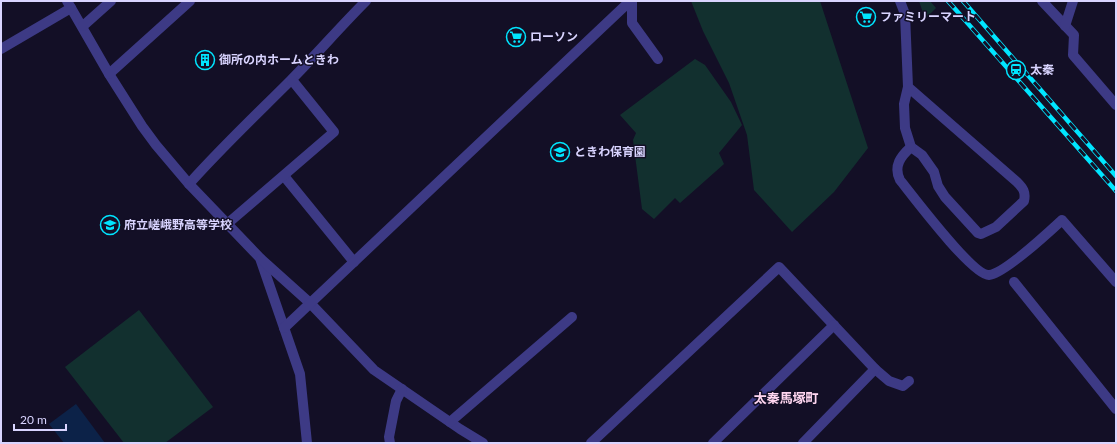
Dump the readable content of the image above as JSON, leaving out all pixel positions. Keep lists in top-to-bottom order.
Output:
{
  "districts": ["太秦馬塚町"],
  "places": {
    "supermarket": ["ファミリーマート", "ローソン"],
    "building": ["御所の内ホームときわ"],
    "station": ["太秦"],
    "school or university": ["ときわ保育園", "府立嵯峨野高等学校"]
  },
  "scale_bar": "20 m"
}
